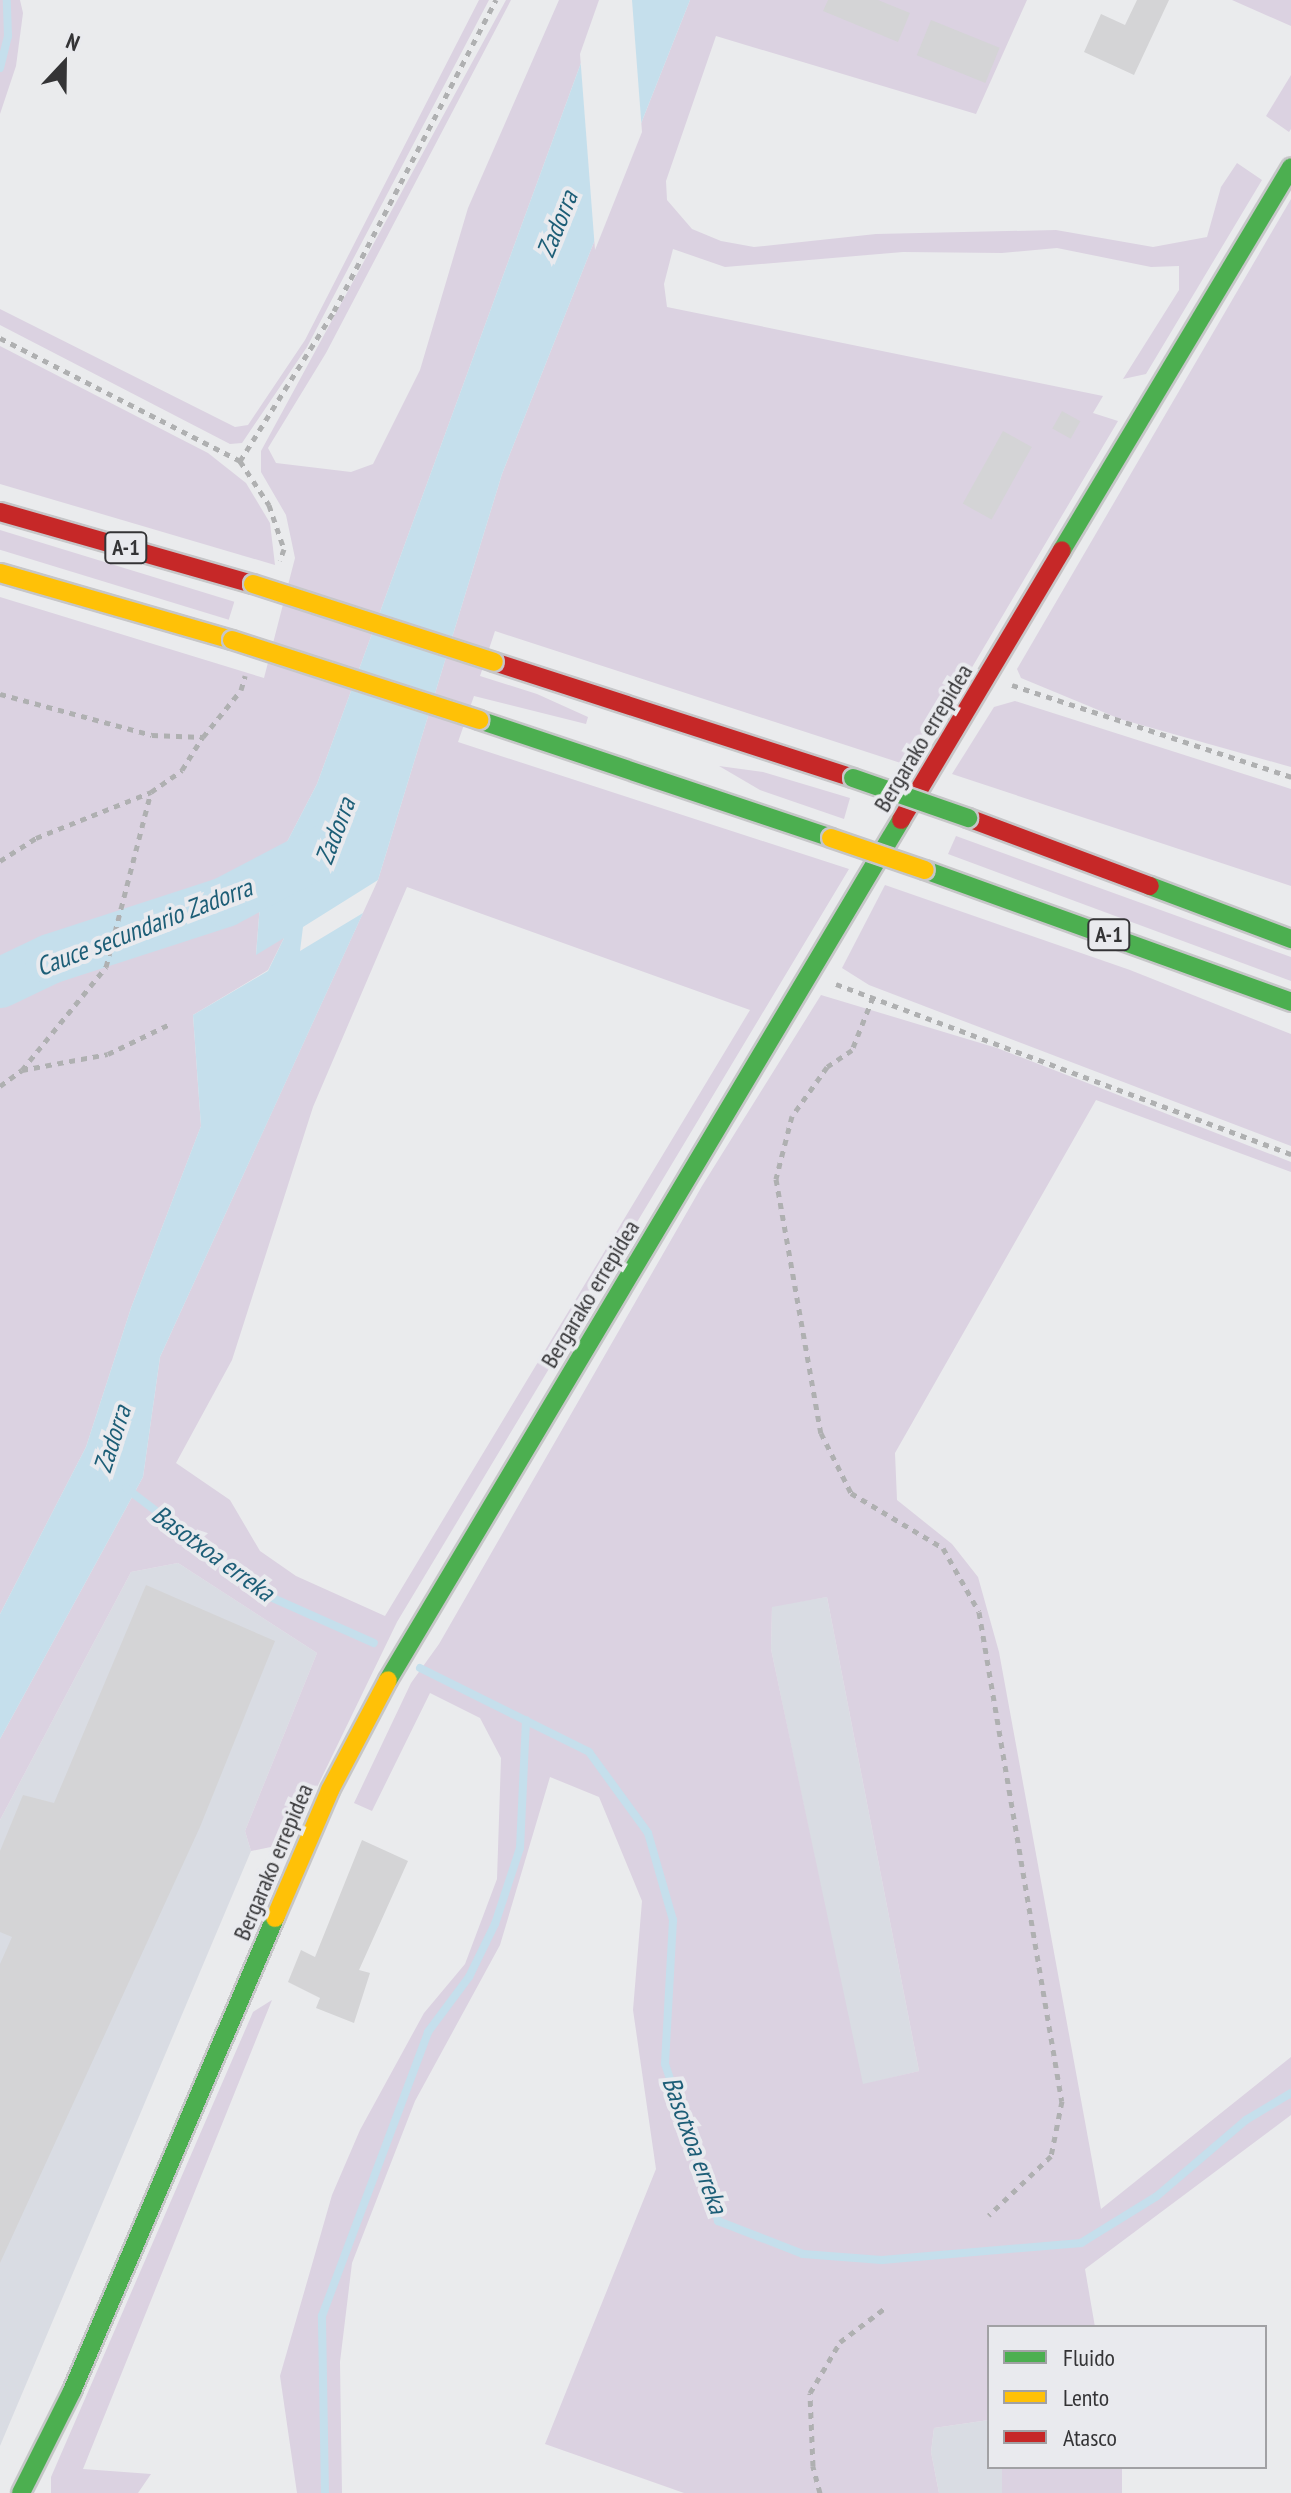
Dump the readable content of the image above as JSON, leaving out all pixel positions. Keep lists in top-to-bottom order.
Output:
{
  "streets": {
    "main road": ["A-1", "Bergarako errepidea"]
  },
  "water": ["Zadorra", "Cauce secundario Zadorra", "Basotxoa erreka"],
  "legend": ["Fluido", "Lento", "Atasco"],
  "north": "top"
}
